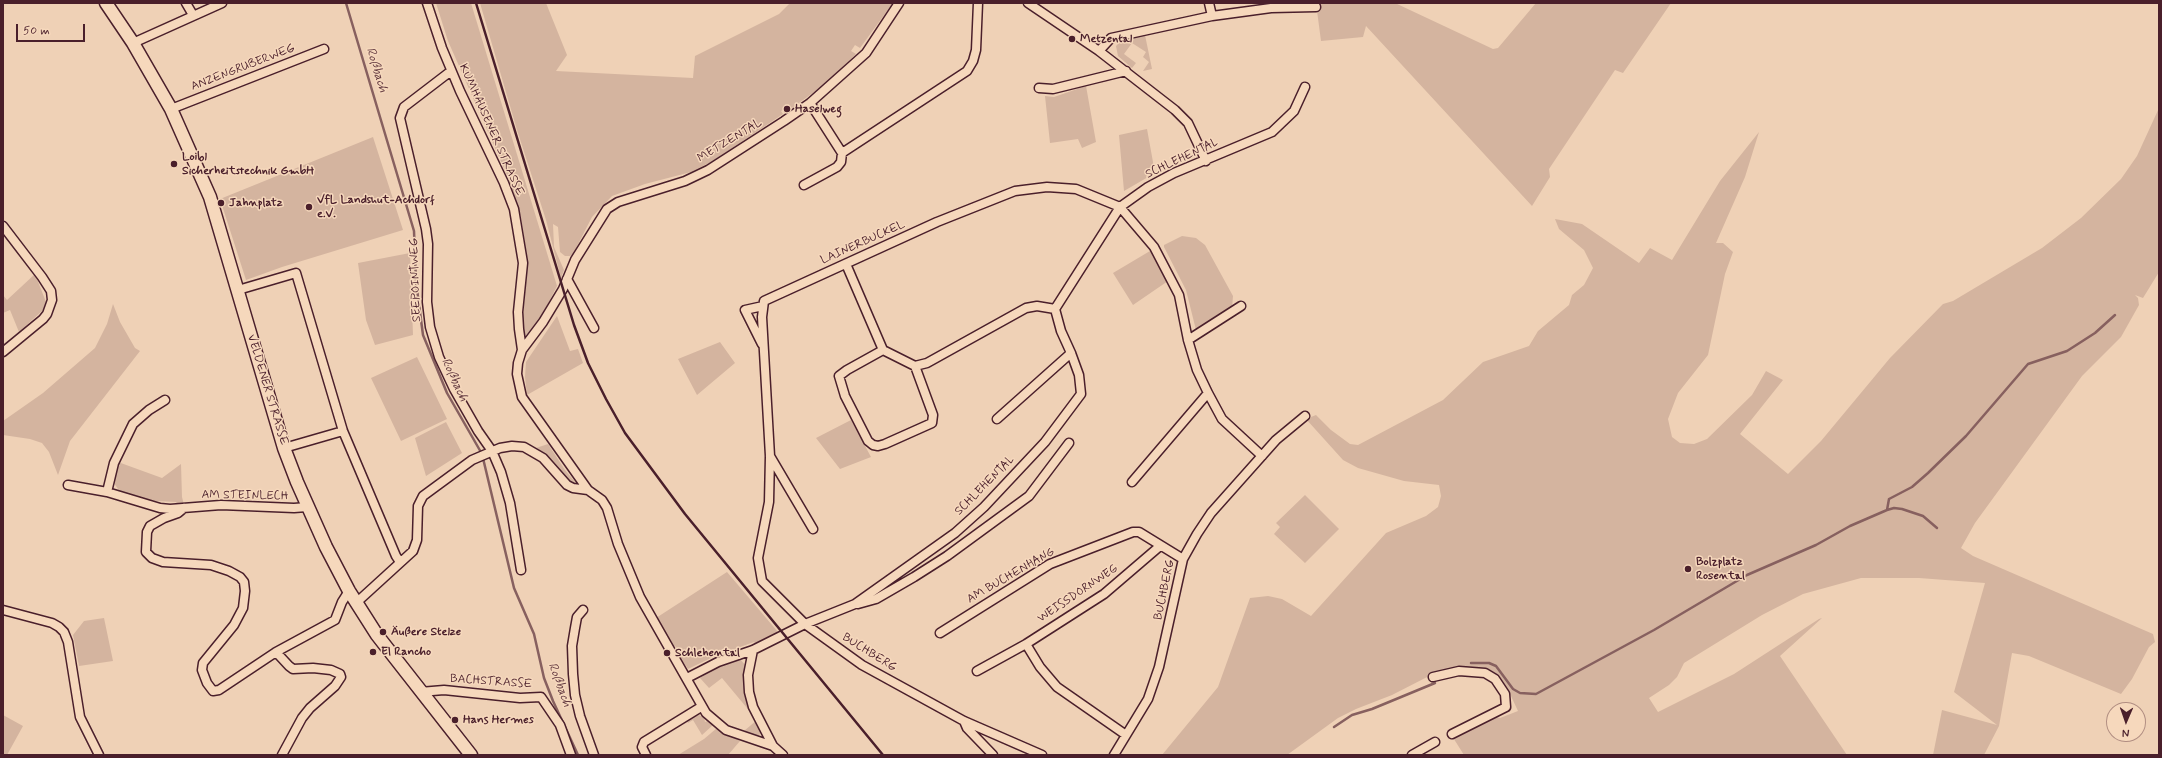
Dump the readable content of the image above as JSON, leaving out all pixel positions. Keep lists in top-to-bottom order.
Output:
{
  "streets": {
    "main road": ["VELDENER STRASSE"],
    "street": [
      "ANZENGRUBERWEG",
      "KUMHAUSENER STRASSE",
      "METZENTAL",
      "SCHLEHENTAL",
      "LAINERBUCKEL",
      "SEEPOINTWEG",
      "AM STEINLECH",
      "AM BUCHENHANG",
      "BUCHBERG",
      "WEISSDORNWEG",
      "BACHSTRASSE"
    ]
  },
  "crossings": [
    ["ANZENGRUBERWEG", "VELDENER STRASSE"],
    ["KUMHAUSENER STRASSE", "METZENTAL"],
    ["KUMHAUSENER STRASSE", "SCHLEHENTAL"],
    ["KUMHAUSENER STRASSE", "SEEPOINTWEG"],
    ["SCHLEHENTAL", "LAINERBUCKEL"],
    ["SCHLEHENTAL", "BUCHBERG"],
    ["VELDENER STRASSE", "AM STEINLECH"],
    ["VELDENER STRASSE", "BACHSTRASSE"],
    ["AM BUCHENHANG", "BUCHBERG"],
    ["AM BUCHENHANG", "WEISSDORNWEG"]
  ],
  "water": ["Roßbach"],
  "places": [
    "Metzental",
    "Haselweg",
    "Loibl Sicherheitstechnik GmbH",
    "Jahnplatz",
    "VfL Landshut-Achdorf e.V.",
    "Bolzplatz Rosental",
    "Äußere Stelze",
    "El Rancho",
    "Schlehental",
    "Hans Hermes"
  ],
  "scale_bar": "50 m",
  "north": "bottom"
}
